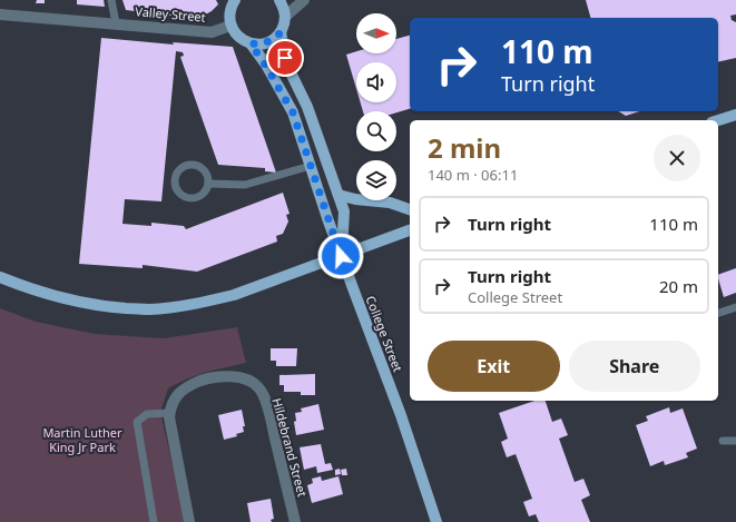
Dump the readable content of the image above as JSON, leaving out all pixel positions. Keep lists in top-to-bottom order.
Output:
{
  "streets": {
    "main road": ["College Street"],
    "street": ["Valley Street", "Hildebrand Street"]
  },
  "crossings": [
    ["Valley Street", "College Street"]
  ],
  "parks": ["Martin Luther King Jr Park"],
  "north": "right",
  "page": {
    "turn": ["110 m", "Turn right"],
    "heading": ["2 min", "140 m · 06:11"],
    "list": [
      {
        "name": "Turn right",
        "value": "110 m"
      },
      {
        "name": "Turn right",
        "note": "College Street",
        "value": "20 m"
      }
    ],
    "buttons": ["Exit", "Share"]
  }
}
